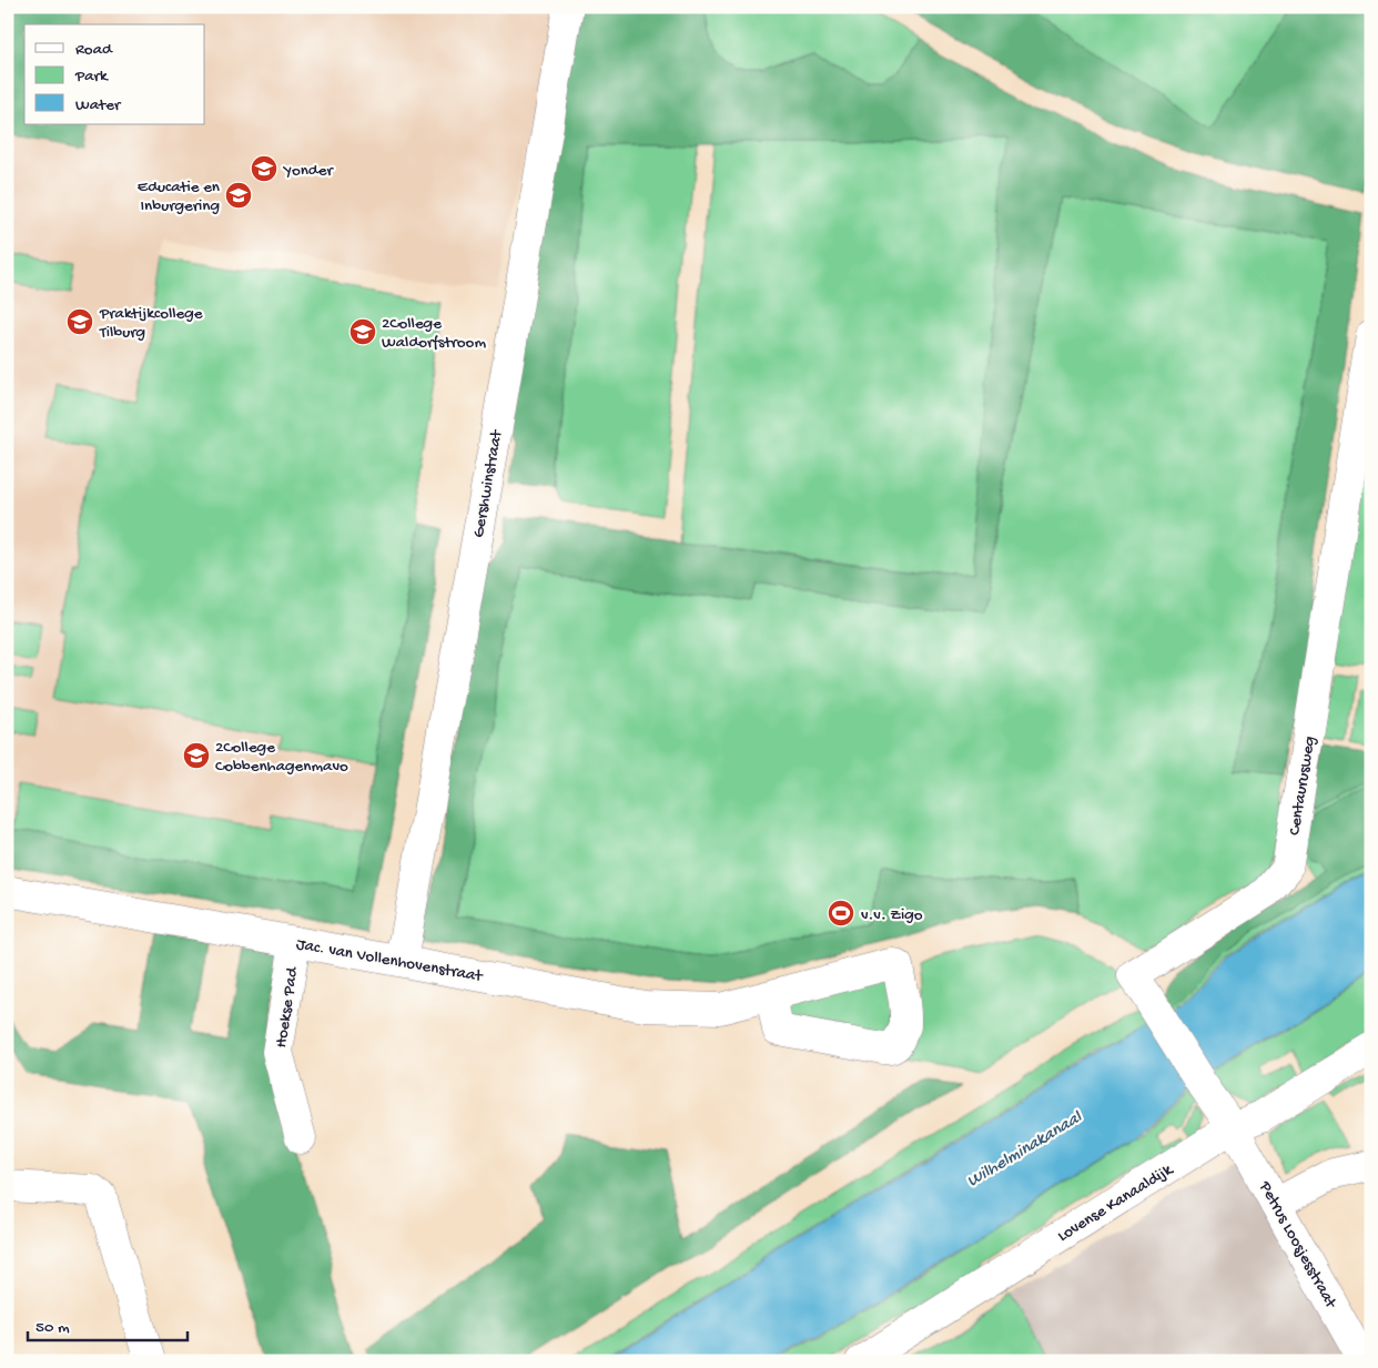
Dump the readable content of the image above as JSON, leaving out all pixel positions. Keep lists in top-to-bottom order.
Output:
{
  "streets": {
    "street": [
      "Gershwinstraat",
      "Centaurusweg",
      "Jac. van Vollenhovenstraat",
      "Hoekse Pad",
      "Lovense Kanaaldijk",
      "Petrus Loosjesstraat"
    ]
  },
  "crossings": [
    ["Gershwinstraat", "Jac. van Vollenhovenstraat"],
    ["Centaurusweg", "Lovense Kanaaldijk"],
    ["Centaurusweg", "Petrus Loosjesstraat"],
    ["Jac. van Vollenhovenstraat", "Hoekse Pad"],
    ["Lovense Kanaaldijk", "Petrus Loosjesstraat"]
  ],
  "water": ["Wilhelminakanaal"],
  "places": {
    "school or university": [
      "Yonder",
      "Educatie en Inburgering",
      "Praktijkcollege Tilburg",
      "2College Waldorfstroom",
      "2College Cobbenhagenmavo"
    ],
    "sports": ["v.v. Zigo"]
  },
  "legend": ["Road", "Park", "Water"],
  "scale_bar": "50 m"
}
